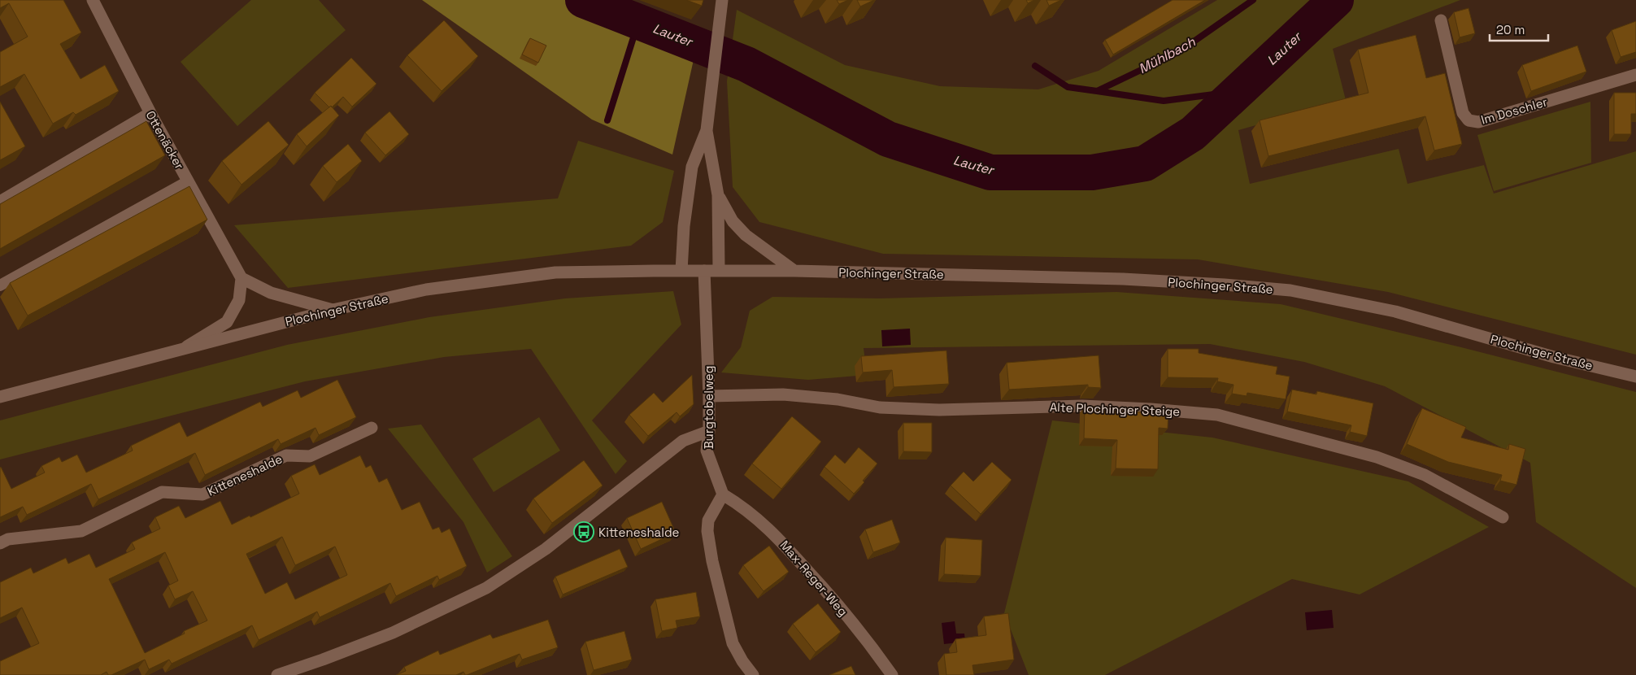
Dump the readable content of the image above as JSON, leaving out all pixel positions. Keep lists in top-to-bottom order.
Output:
{
  "streets": {
    "street": [
      "Im Doschler",
      "Ottenäcker",
      "Plochinger Straße",
      "Burgtobelweg",
      "Alte Plochinger Steige",
      "Kitteneshalde",
      "Max-Reger-Weg"
    ]
  },
  "crossings": [
    ["Plochinger Straße", "Burgtobelweg"],
    ["Burgtobelweg", "Alte Plochinger Steige"],
    ["Burgtobelweg", "Max-Reger-Weg"]
  ],
  "water": ["Lauter", "Mühlbach"],
  "places": {
    "bus stop": ["Kitteneshalde"]
  },
  "scale_bar": "20 m"
}
